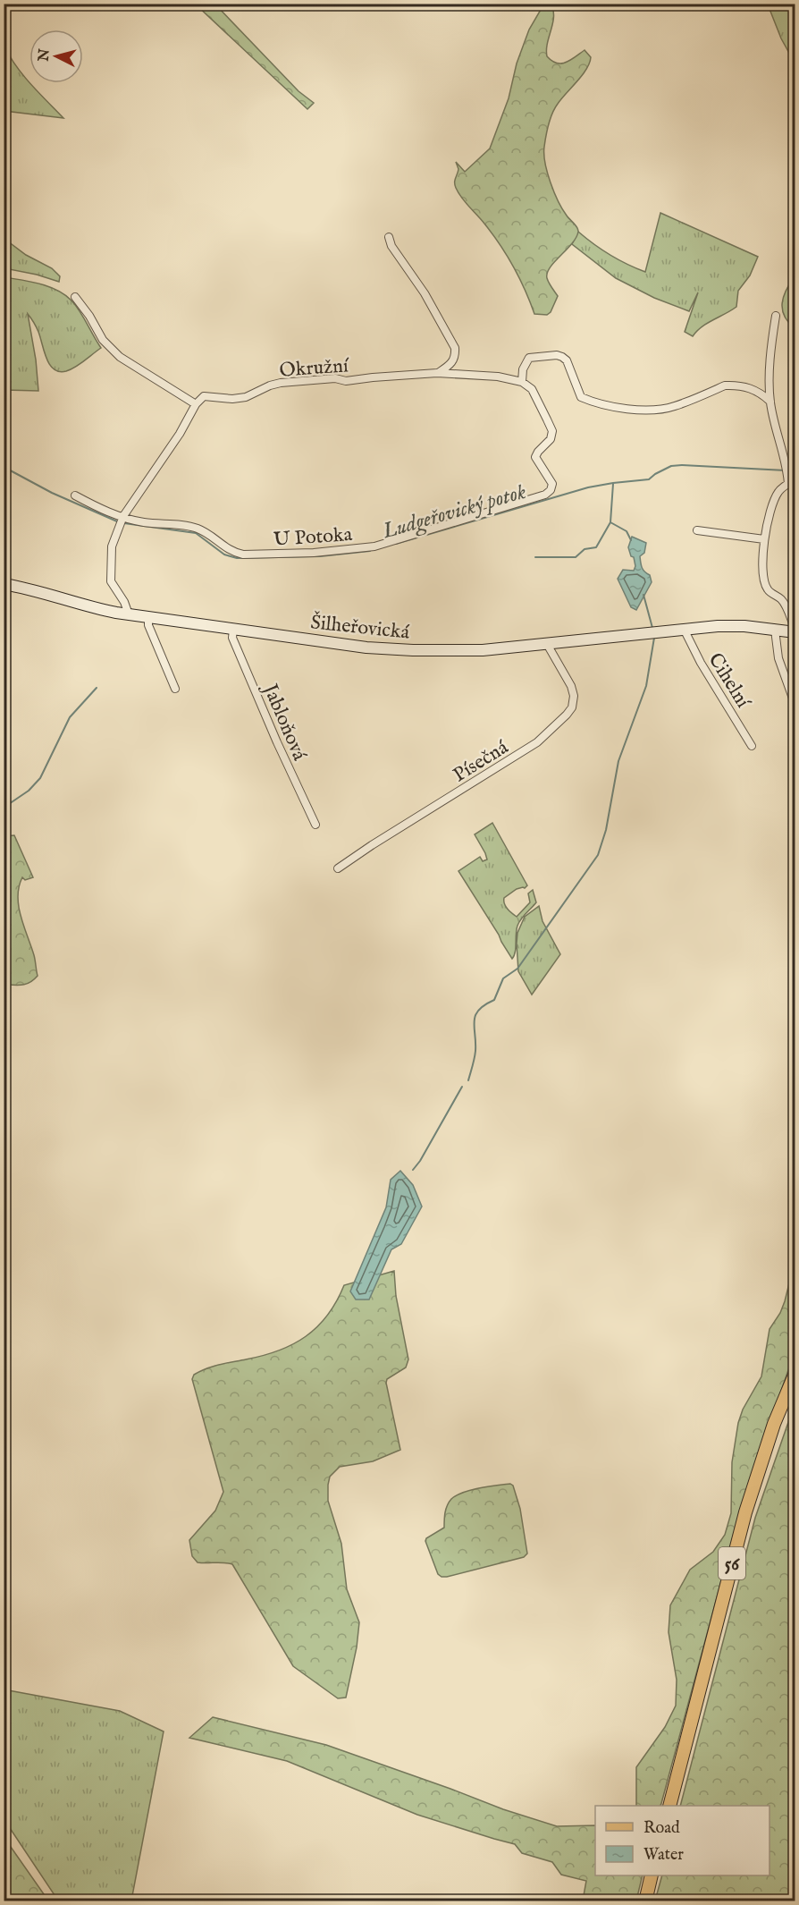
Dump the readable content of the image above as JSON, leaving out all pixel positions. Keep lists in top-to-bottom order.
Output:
{
  "streets": {
    "main road": ["56"],
    "street": [
      "Okružní",
      "U Potoka",
      "Šilheřovická",
      "Cihelní",
      "Jabloňová",
      "Písečná"
    ]
  },
  "crossings": [
    ["Okružní", "U Potoka"],
    ["Šilheřovická", "Cihelní"],
    ["Šilheřovická", "Jabloňová"],
    ["Šilheřovická", "Písečná"]
  ],
  "water": ["Ludgeřovický potok"],
  "legend": ["Road", "Water"],
  "north": "left"
}
